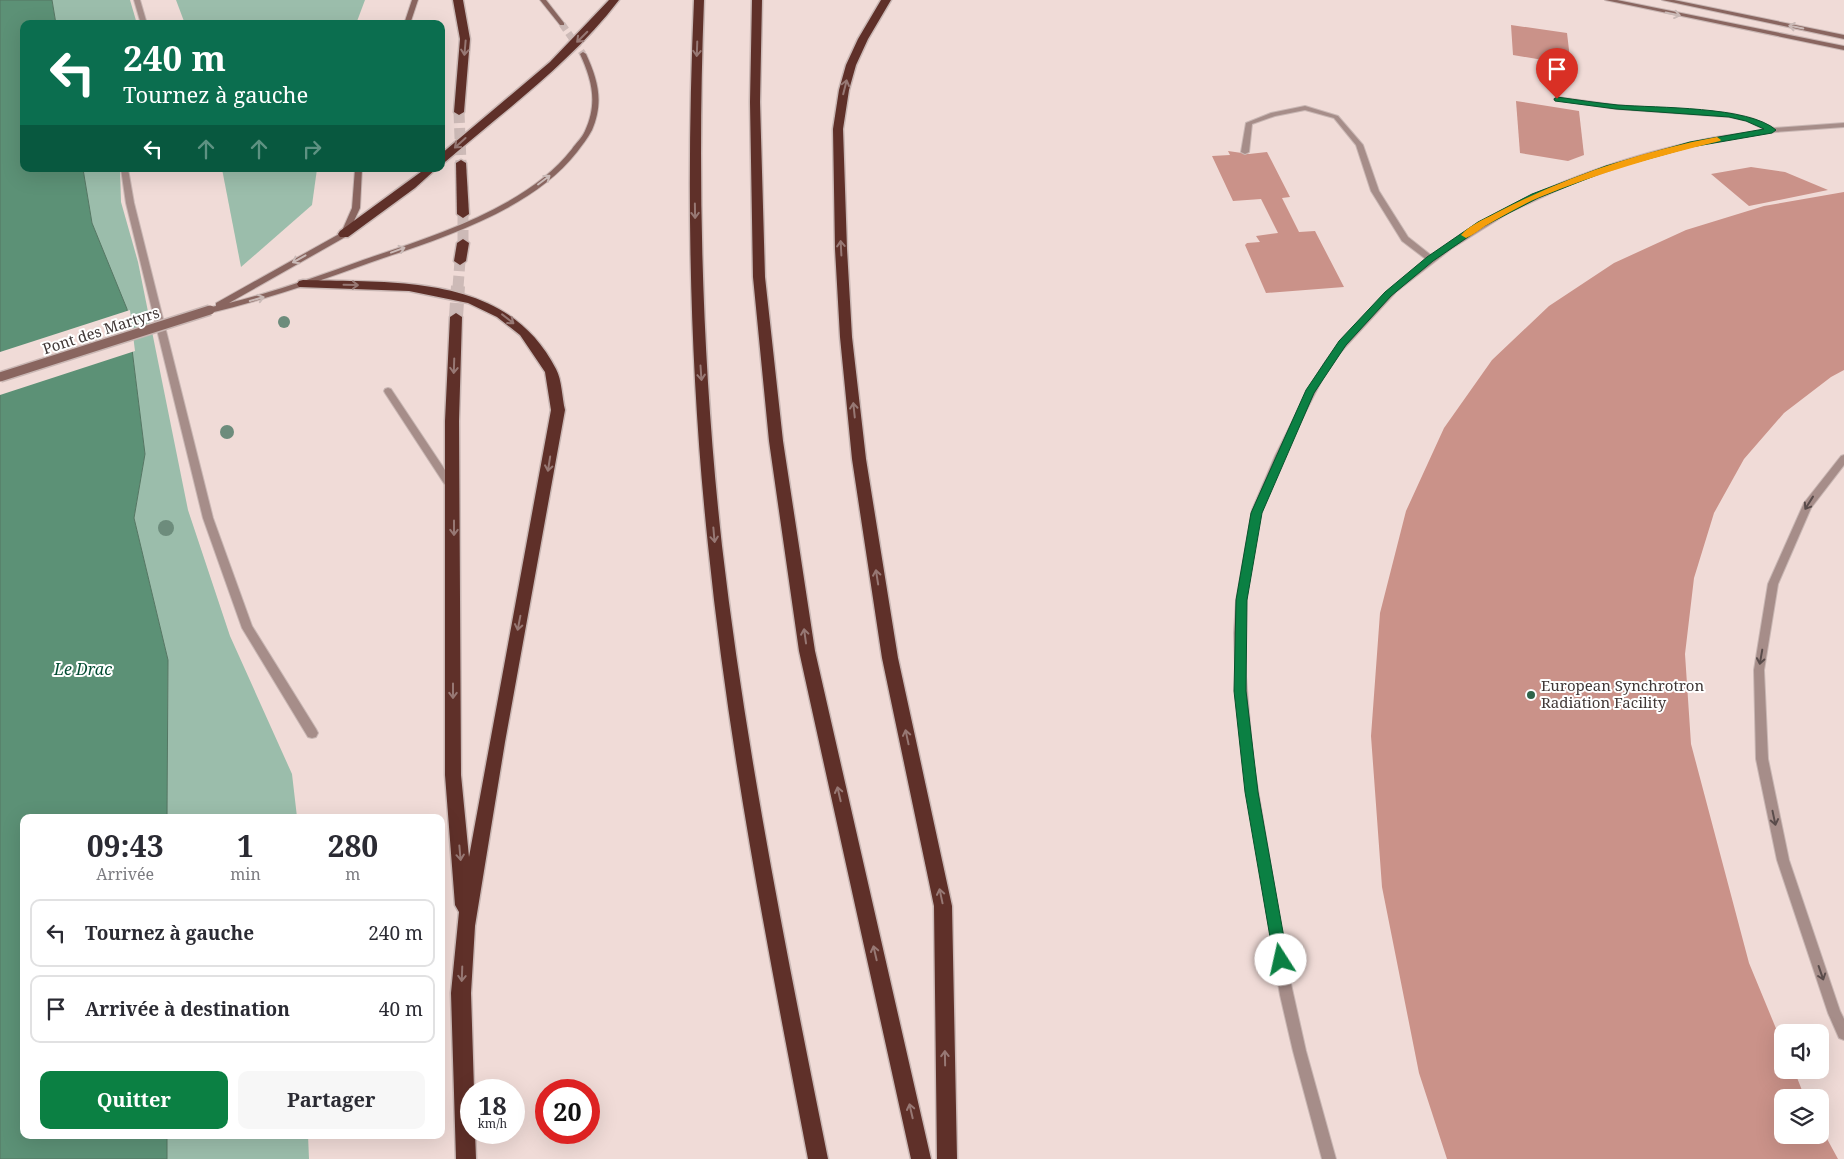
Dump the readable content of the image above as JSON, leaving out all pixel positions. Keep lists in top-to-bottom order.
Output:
{
  "streets": {
    "main road": ["Pont des Martyrs"]
  },
  "water": ["Le Drac"],
  "places": ["European Synchrotron Radiation Facility"],
  "page": {
    "turn": ["240 m", "Tournez à gauche"],
    "eta": [
      "09:43",
      "Arrivée",
      "1",
      "min",
      "280",
      "m"
    ],
    "list": [
      {
        "name": "Tournez à gauche",
        "value": "240 m"
      },
      {
        "name": "Arrivée à destination",
        "value": "40 m"
      }
    ],
    "buttons": ["Quitter", "Partager"],
    "speed": "18 km/h",
    "limit": "20"
  }
}
